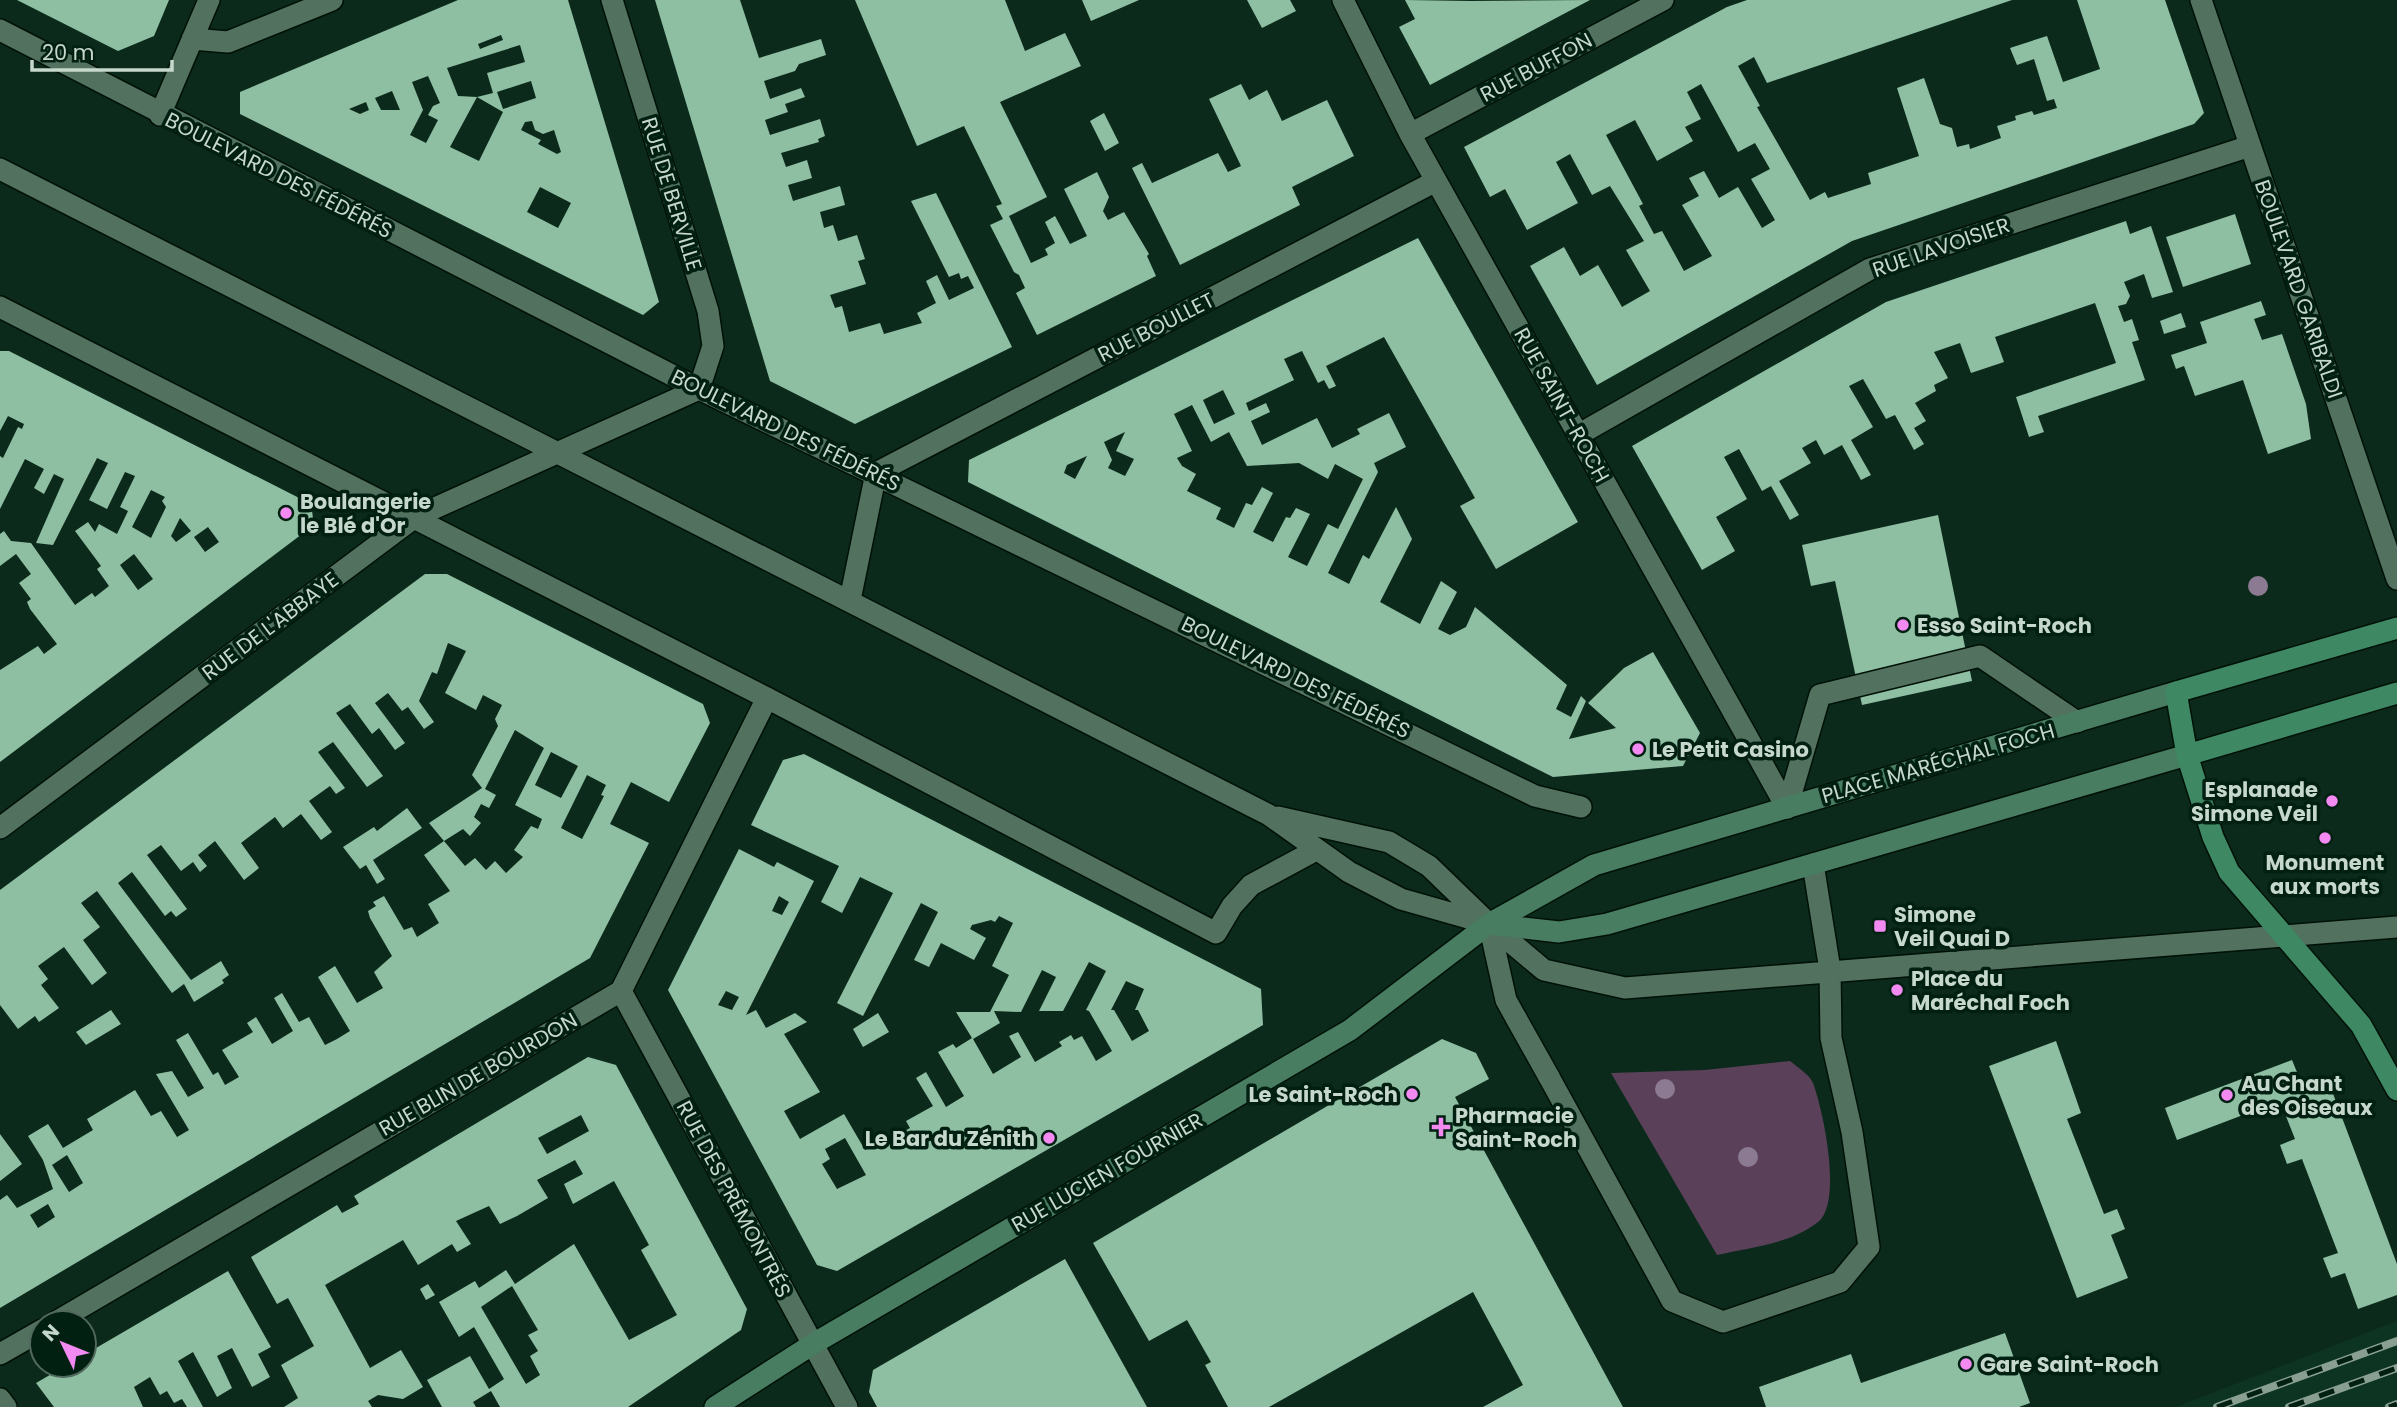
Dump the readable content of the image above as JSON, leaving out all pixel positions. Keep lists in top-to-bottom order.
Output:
{
  "streets": {
    "main road": ["PLACE MARÉCHAL FOCH", "RUE LUCIEN FOURNIER"],
    "street": [
      "RUE BUFFON",
      "BOULEVARD DES FÉDÉRÉS",
      "RUE DE BERVILLE",
      "RUE LAVOISIER",
      "BOULEVARD GARIBALDI",
      "RUE BOULLET",
      "RUE SAINT-ROCH",
      "RUE DE L'ABBAYE",
      "RUE BLIN DE BOURDON",
      "RUE DES PRÉMONTRÉS"
    ]
  },
  "crossings": [
    ["RUE BUFFON", "RUE SAINT-ROCH"],
    ["BOULEVARD DES FÉDÉRÉS", "RUE DE BERVILLE"],
    ["BOULEVARD DES FÉDÉRÉS", "RUE BOULLET"],
    ["BOULEVARD DES FÉDÉRÉS", "RUE DE L'ABBAYE"],
    ["RUE DE BERVILLE", "RUE DE L'ABBAYE"],
    ["RUE LAVOISIER", "BOULEVARD GARIBALDI"],
    ["RUE LAVOISIER", "RUE SAINT-ROCH"],
    ["RUE BOULLET", "RUE SAINT-ROCH"],
    ["RUE SAINT-ROCH", "PLACE MARÉCHAL FOCH"],
    ["PLACE MARÉCHAL FOCH", "RUE LUCIEN FOURNIER"],
    ["RUE BLIN DE BOURDON", "RUE DES PRÉMONTRÉS"],
    ["RUE LUCIEN FOURNIER", "RUE DES PRÉMONTRÉS"]
  ],
  "places": {
    "other": [
      "Boulangerie le Blé d'Or",
      "Esso Saint-Roch",
      "Le Petit Casino",
      "Esplanade Simone Veil",
      "Monument aux morts",
      "Place du Maréchal Foch",
      "Le Saint-Roch",
      "Au Chant des Oiseaux",
      "Le Bar du Zénith",
      "Gare Saint-Roch"
    ],
    "transit": ["Simone Veil Quai D"],
    "health": ["Pharmacie Saint-Roch"]
  },
  "scale_bar": "20 m",
  "north": "top left"
}
